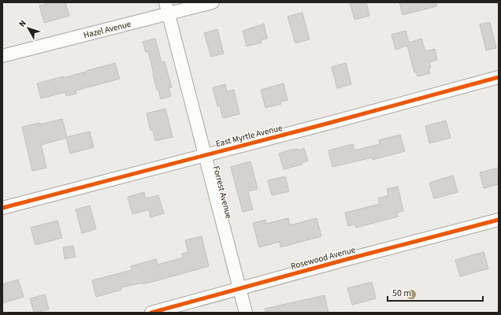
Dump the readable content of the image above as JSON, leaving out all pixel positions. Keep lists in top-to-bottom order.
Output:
{
  "streets": {
    "street": [
      "Hazel Avenue",
      "East Myrtle Avenue",
      "Forrest Avenue",
      "Rosewood Avenue"
    ]
  },
  "crossings": [
    ["Hazel Avenue", "Forrest Avenue"],
    ["East Myrtle Avenue", "Forrest Avenue"],
    ["Forrest Avenue", "Rosewood Avenue"]
  ],
  "scale_bar": "50 m",
  "north": "top left"
}
